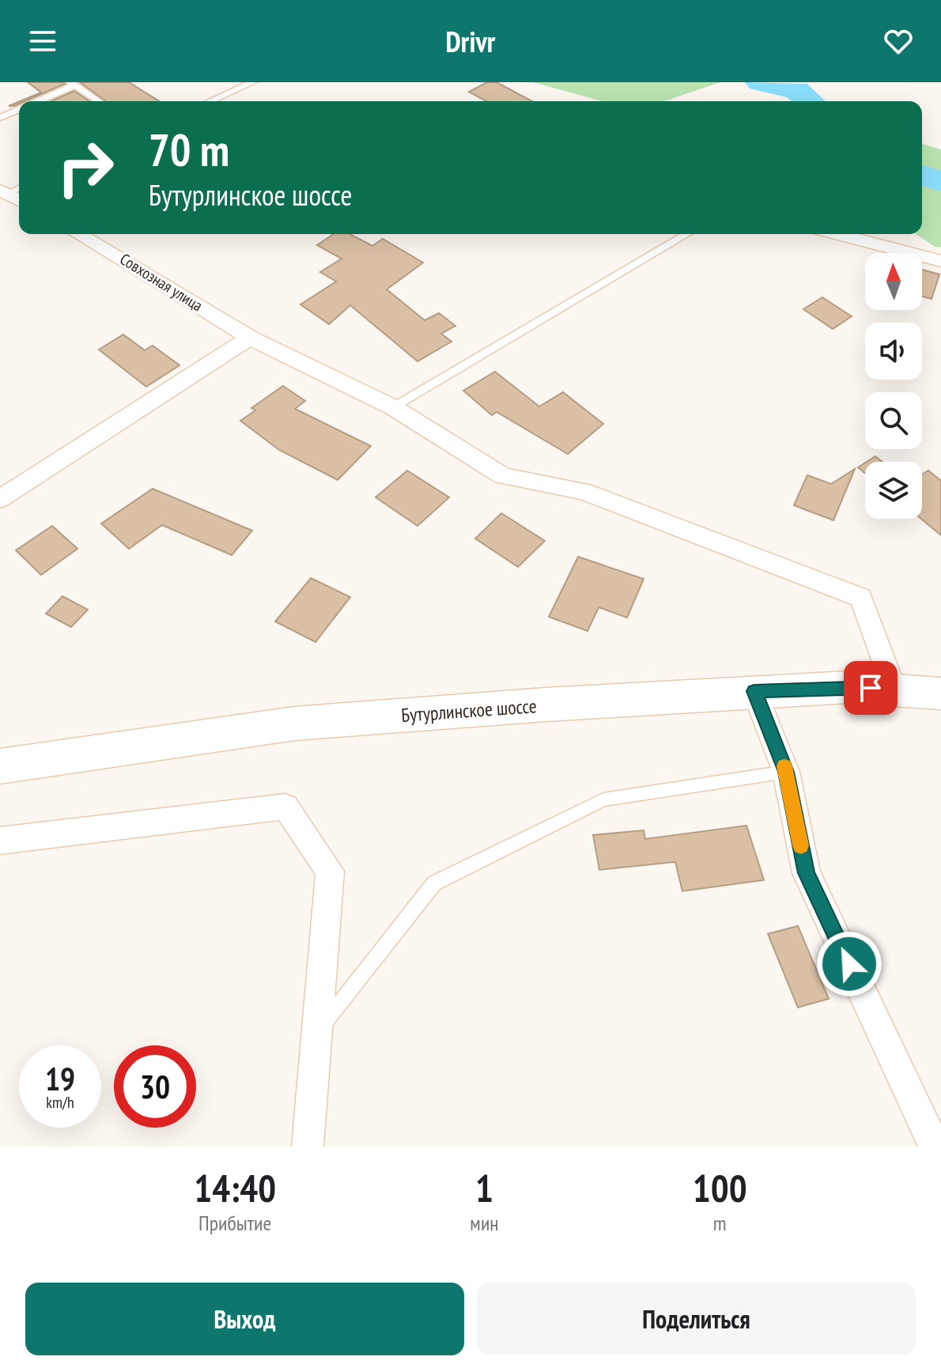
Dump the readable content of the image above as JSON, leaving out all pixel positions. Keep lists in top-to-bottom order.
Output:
{
  "streets": {
    "main road": ["Бутурлинское шоссе"],
    "street": ["Совхозная улица"]
  },
  "crossings": [
    ["Совхозная улица", "Бутурлинское шоссе"]
  ],
  "north": "top",
  "page": {
    "header": "Drivr",
    "turn": ["70 m", "Бутурлинское шоссе"],
    "speed": "19 km/h",
    "limit": "30",
    "eta": [
      "14:40",
      "Прибытие",
      "1",
      "мин",
      "100",
      "m"
    ],
    "buttons": ["Выход", "Поделиться"]
  }
}
